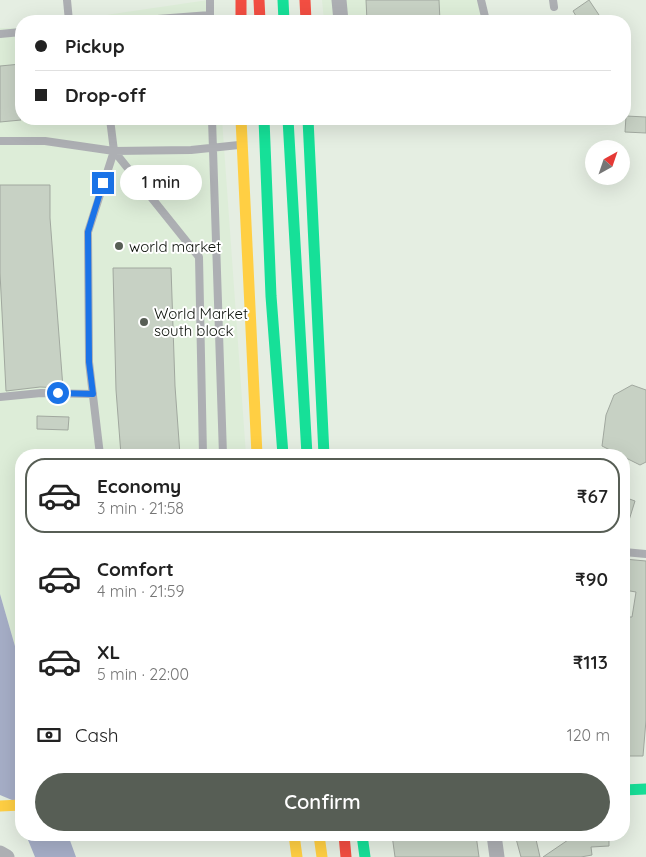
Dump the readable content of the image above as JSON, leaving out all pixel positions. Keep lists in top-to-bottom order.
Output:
{
  "places": ["world market", "World Market south block"],
  "north": "top right",
  "page": {
    "banner": ["Pickup", "Drop-off"],
    "bubble": "1 min",
    "list": [
      {
        "name": "Economy",
        "note": "3 min · 21:58",
        "value": "₹67"
      },
      {
        "name": "Comfort",
        "note": "4 min · 21:59",
        "value": "₹90"
      },
      {
        "name": "XL",
        "note": "5 min · 22:00",
        "value": "₹113"
      }
    ],
    "pay": ["Cash", "120 m"],
    "buttons": "Confirm"
  }
}
